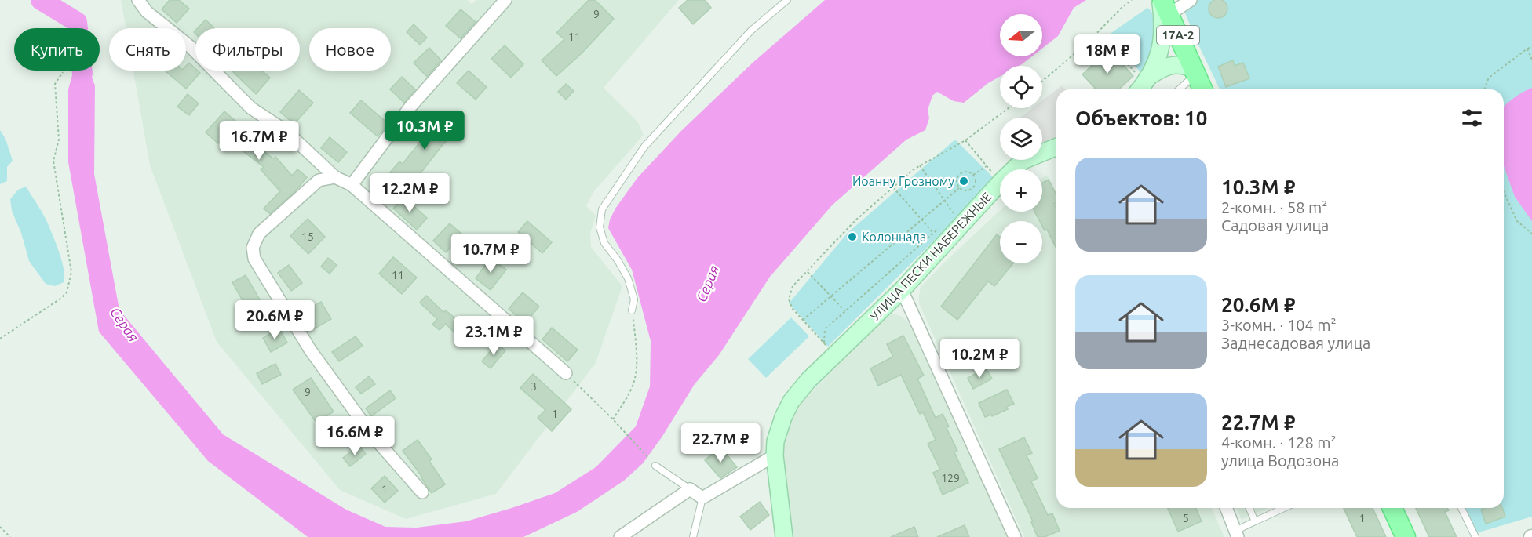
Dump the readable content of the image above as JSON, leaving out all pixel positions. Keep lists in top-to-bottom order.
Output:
{
  "streets": {
    "main road": ["17А-2", "УЛИЦА ПЕСКИ НАБЕРЕЖНЫЕ"]
  },
  "water": ["Серая"],
  "places": ["Иоанну Грозному", "Колоннада"],
  "house_numbers": [
    "9",
    "11",
    "15",
    "11",
    "3",
    "9",
    "1",
    "129",
    "1",
    "5",
    "1"
  ],
  "north": "left",
  "page": {
    "map_buttons": ["+", "−"],
    "chip": [
      "Купить",
      "Снять",
      "Фильтры",
      "Новое"
    ],
    "price": [
      "18M ₽",
      "10.3M ₽",
      "16.7M ₽",
      "12.2M ₽",
      "10.7M ₽",
      "20.6M ₽",
      "23.1M ₽",
      "10.2M ₽",
      "16.6M ₽",
      "22.7M ₽"
    ],
    "heading": "Объектов: 10",
    "list": [
      {
        "name": "10.3M ₽",
        "note": "2-комн. · 58 m² · Садовая улица"
      },
      {
        "name": "20.6M ₽",
        "note": "3-комн. · 104 m² · Заднесадовая улица"
      },
      {
        "name": "22.7M ₽",
        "note": "4-комн. · 128 m² · улица Водозона"
      }
    ]
  }
}
